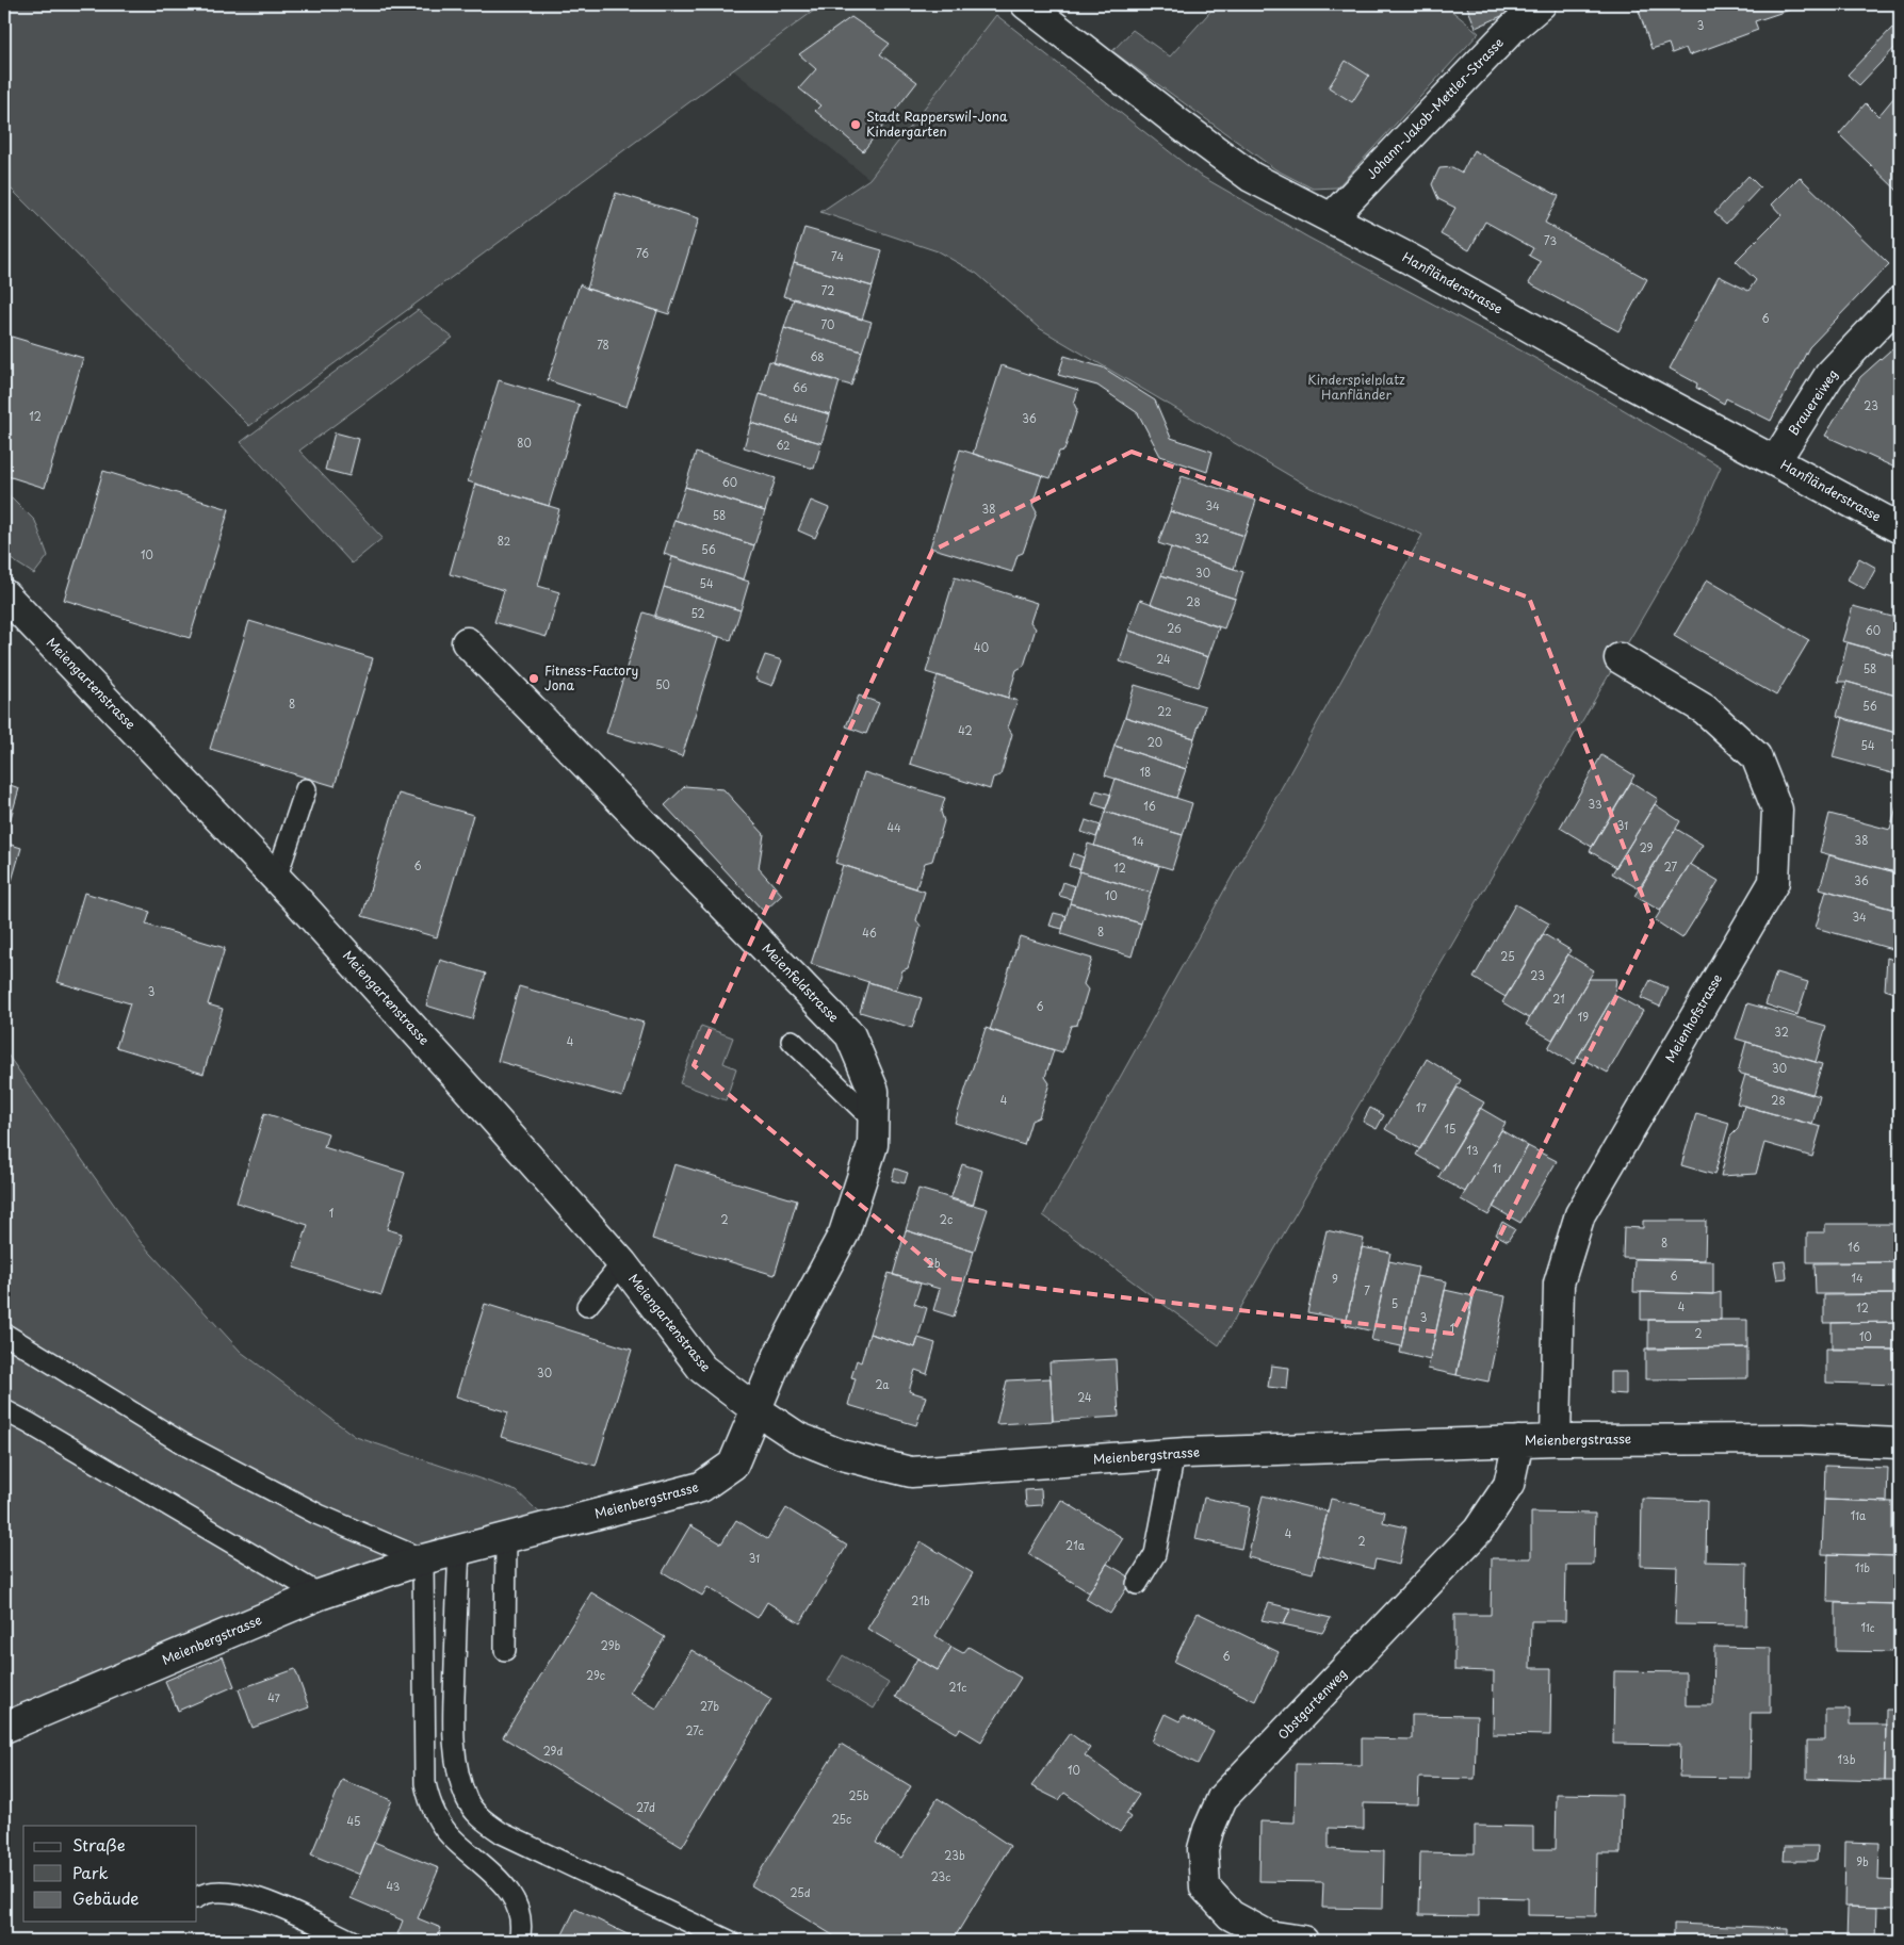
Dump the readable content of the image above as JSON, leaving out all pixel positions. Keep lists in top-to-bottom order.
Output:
{
  "streets": {
    "street": [
      "Johann-Jakob-Mettler-Strasse",
      "Hanfländerstrasse",
      "Brauereiweg",
      "Meiengartenstrasse",
      "Meienfeldstrasse",
      "Meienhofstrasse",
      "Meienbergstrasse",
      "Obstgartenweg"
    ]
  },
  "crossings": [
    ["Johann-Jakob-Mettler-Strasse", "Hanfländerstrasse"],
    ["Hanfländerstrasse", "Brauereiweg"],
    ["Meiengartenstrasse", "Meienfeldstrasse"],
    ["Meiengartenstrasse", "Meienbergstrasse"],
    ["Meienfeldstrasse", "Meienbergstrasse"],
    ["Meienhofstrasse", "Meienbergstrasse"],
    ["Meienbergstrasse", "Obstgartenweg"]
  ],
  "parks": ["Kinderspielplatz Hanfländer"],
  "places": ["Stadt Rapperswil-Jona Kindergarten", "Fitness-Factory Jona"],
  "house_numbers": [
    "3",
    "73",
    "76",
    "74",
    "72",
    "6",
    "70",
    "78",
    "68",
    "66",
    "23",
    "12",
    "64",
    "36",
    "80",
    "62",
    "60",
    "34",
    "38",
    "58",
    "32",
    "82",
    "56",
    "10",
    "30",
    "54",
    "28",
    "52",
    "26",
    "60",
    "40",
    "24",
    "58",
    "50",
    "8",
    "56",
    "22",
    "42",
    "20",
    "54",
    "18",
    "33",
    "16",
    "31",
    "44",
    "38",
    "14",
    "29",
    "6",
    "27",
    "12",
    "36",
    "10",
    "34",
    "8",
    "46",
    "25",
    "23",
    "3",
    "21",
    "6",
    "19",
    "32",
    "4",
    "30",
    "4",
    "28",
    "17",
    "15",
    "13",
    "11",
    "1",
    "2",
    "2c",
    "8",
    "16",
    "2b",
    "6",
    "14",
    "9",
    "7",
    "5",
    "4",
    "12",
    "3",
    "1",
    "2",
    "10",
    "30",
    "2a",
    "24",
    "11a",
    "4",
    "2",
    "21a",
    "31",
    "11b",
    "21b",
    "11c",
    "29b",
    "6",
    "29c",
    "21c",
    "47",
    "27b",
    "27c",
    "29d",
    "13b",
    "10",
    "25b",
    "27d",
    "25c",
    "45",
    "23b",
    "9b",
    "23c",
    "43",
    "25d"
  ],
  "legend": ["Straße", "Park", "Gebäude"]
}
